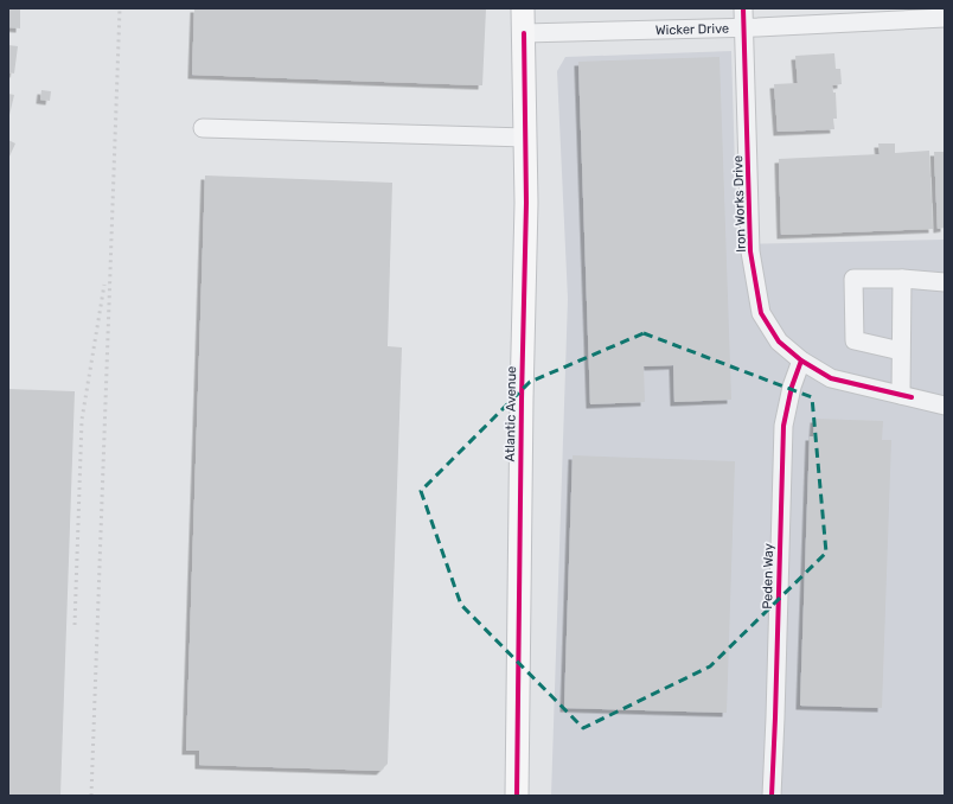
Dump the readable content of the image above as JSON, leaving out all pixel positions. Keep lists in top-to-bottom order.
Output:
{
  "streets": {
    "main road": ["Atlantic Avenue"],
    "street": ["Wicker Drive", "Iron Works Drive", "Peden Way"]
  },
  "crossings": [
    ["Wicker Drive", "Iron Works Drive"],
    ["Wicker Drive", "Atlantic Avenue"],
    ["Iron Works Drive", "Peden Way"]
  ]
}
